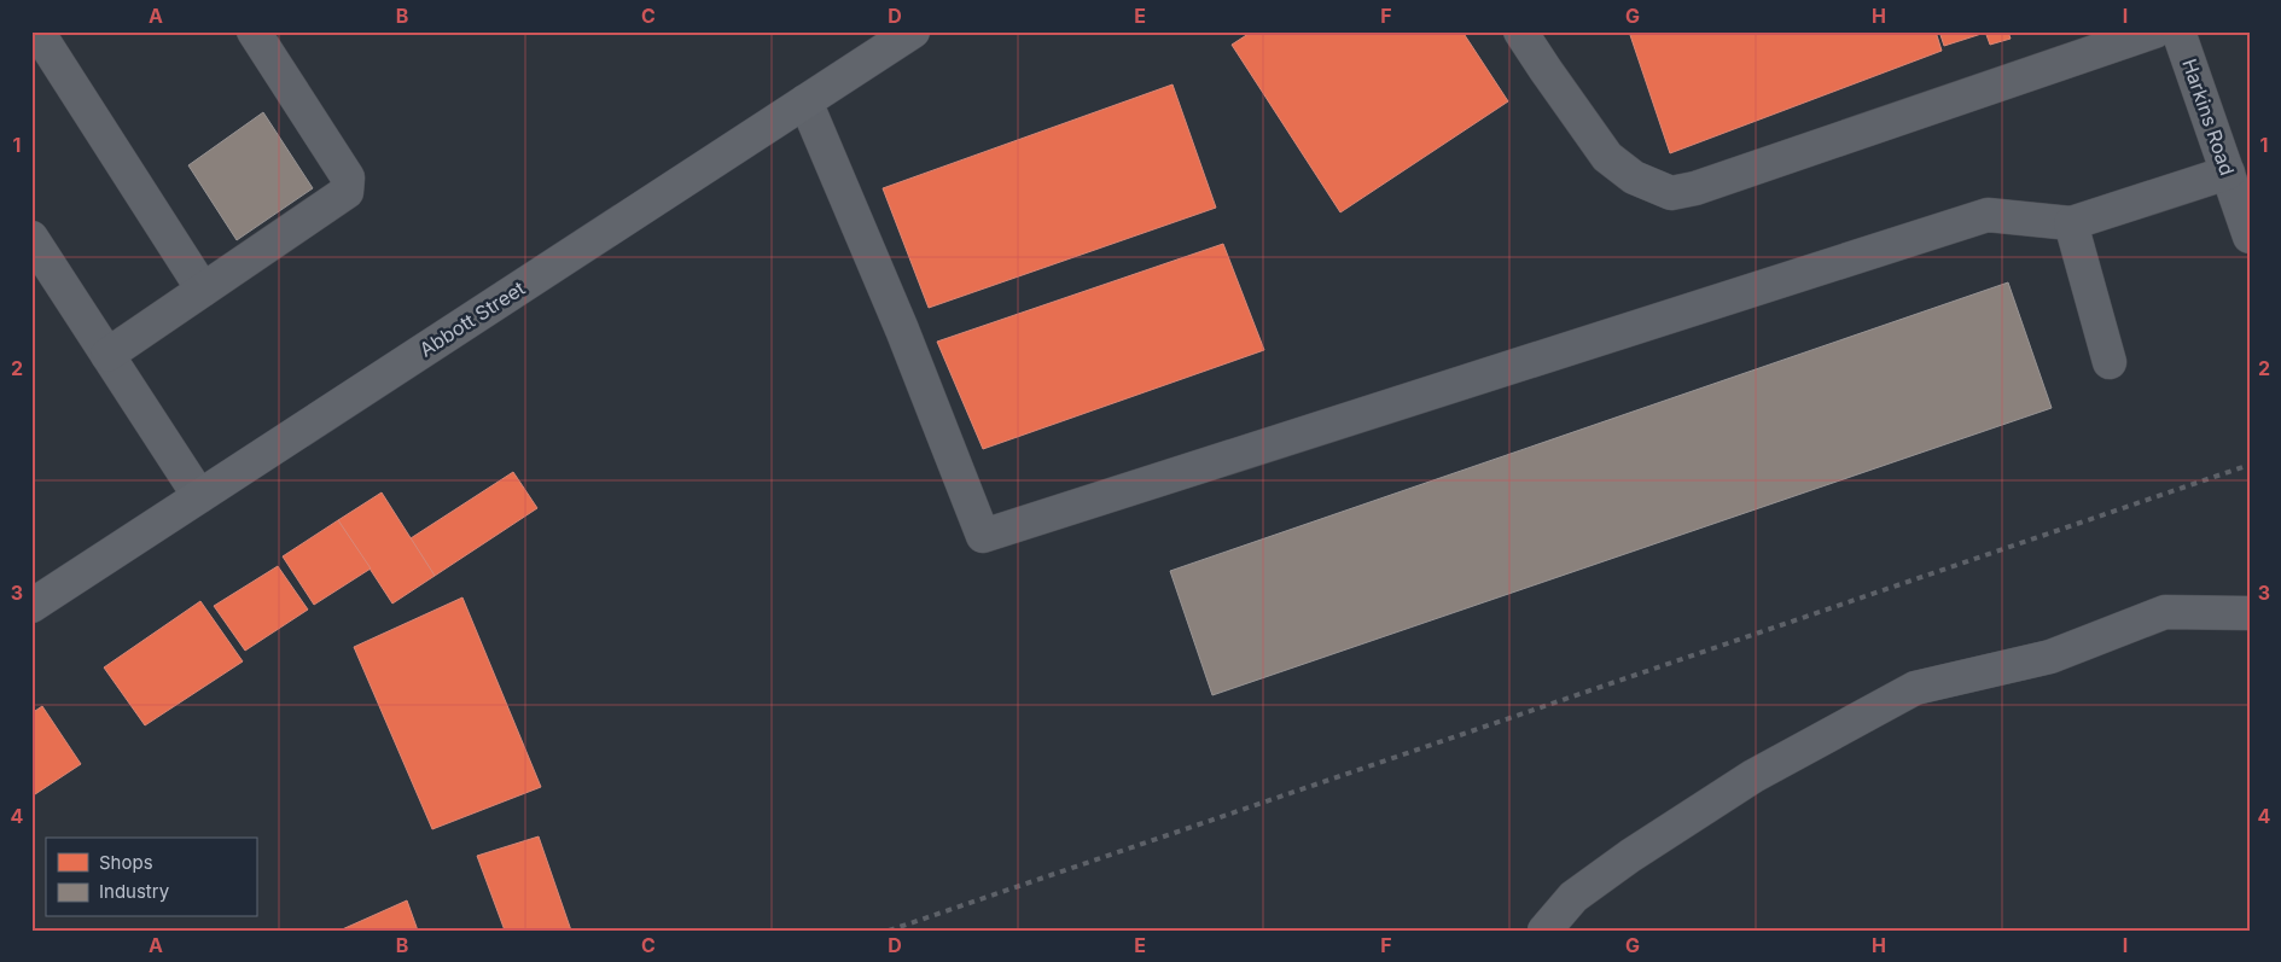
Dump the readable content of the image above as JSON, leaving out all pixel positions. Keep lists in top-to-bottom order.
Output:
{
  "streets": {
    "main road": ["Abbott Street"],
    "street": ["Harkins Road"]
  },
  "legend": ["Shops", "Industry"],
  "grid": {
    "columns": [
      "A",
      "B",
      "C",
      "D",
      "E",
      "F",
      "G",
      "H",
      "I"
    ],
    "rows": [
      "1",
      "2",
      "3",
      "4"
    ]
  }
}
